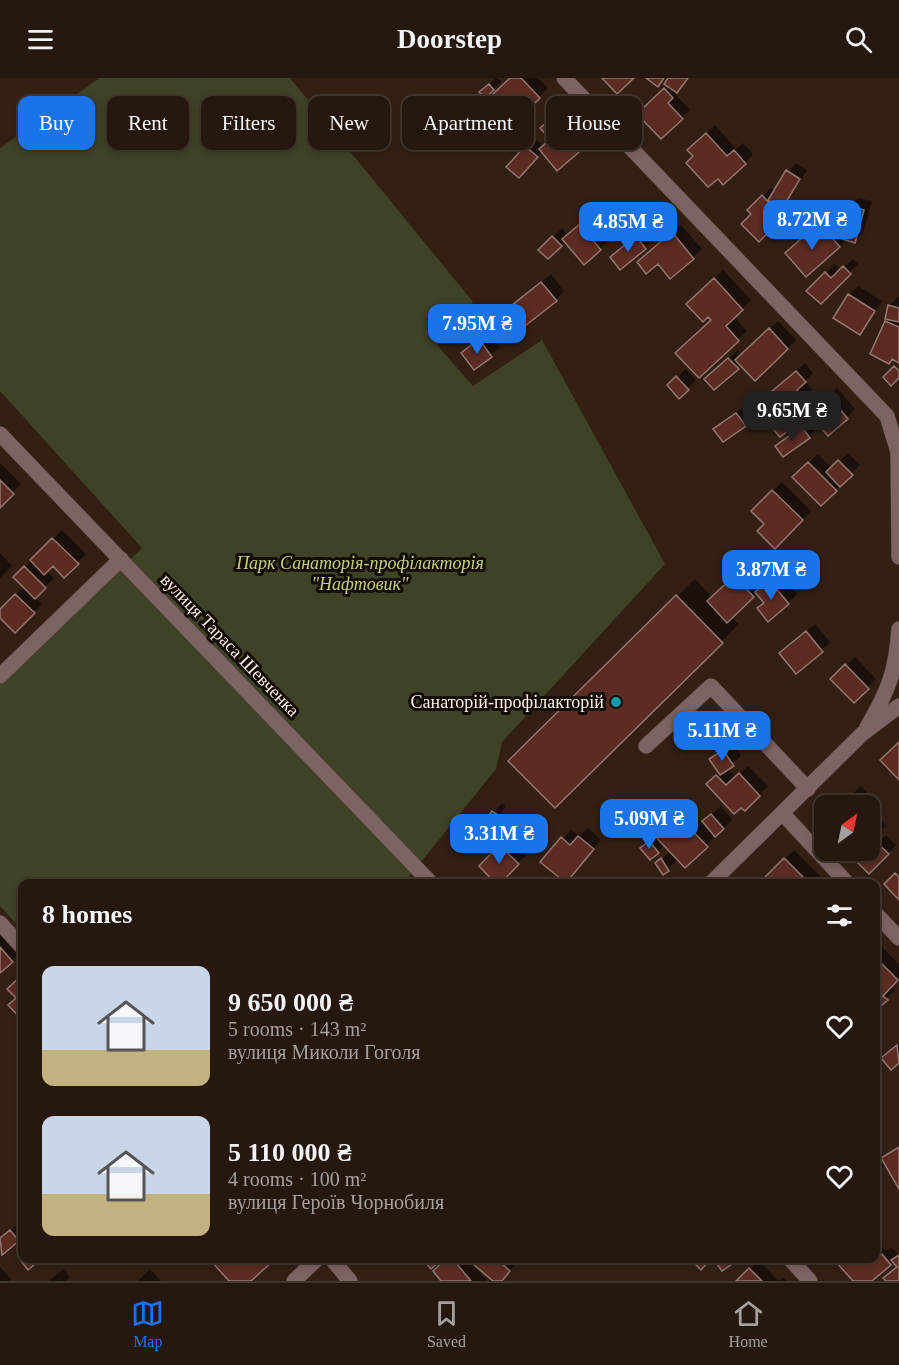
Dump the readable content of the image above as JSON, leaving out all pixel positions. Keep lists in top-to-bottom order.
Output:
{
  "streets": {
    "street": ["вулиця Тараса Шевченка"]
  },
  "parks": ["Парк Санаторія-профілакторія \"Нафтовик\""],
  "places": ["Санаторій-профілакторій"],
  "north": "top right",
  "page": {
    "header": "Doorstep",
    "chip": [
      "Buy",
      "Rent",
      "Filters",
      "New",
      "Apartment",
      "House"
    ],
    "price": [
      "8.72M ₴",
      "4.85M ₴",
      "7.95M ₴",
      "9.65M ₴",
      "3.87M ₴",
      "5.11M ₴",
      "5.09M ₴",
      "3.31M ₴"
    ],
    "heading": "8 homes",
    "list": [
      {
        "name": "9 650 000 ₴",
        "note": "5 rooms · 143 m² · вулиця Миколи Гоголя"
      },
      {
        "name": "5 110 000 ₴",
        "note": "4 rooms · 100 m² · вулиця Героїв Чорнобиля"
      }
    ],
    "tabs": ["Map", "Saved", "Home"]
  }
}
